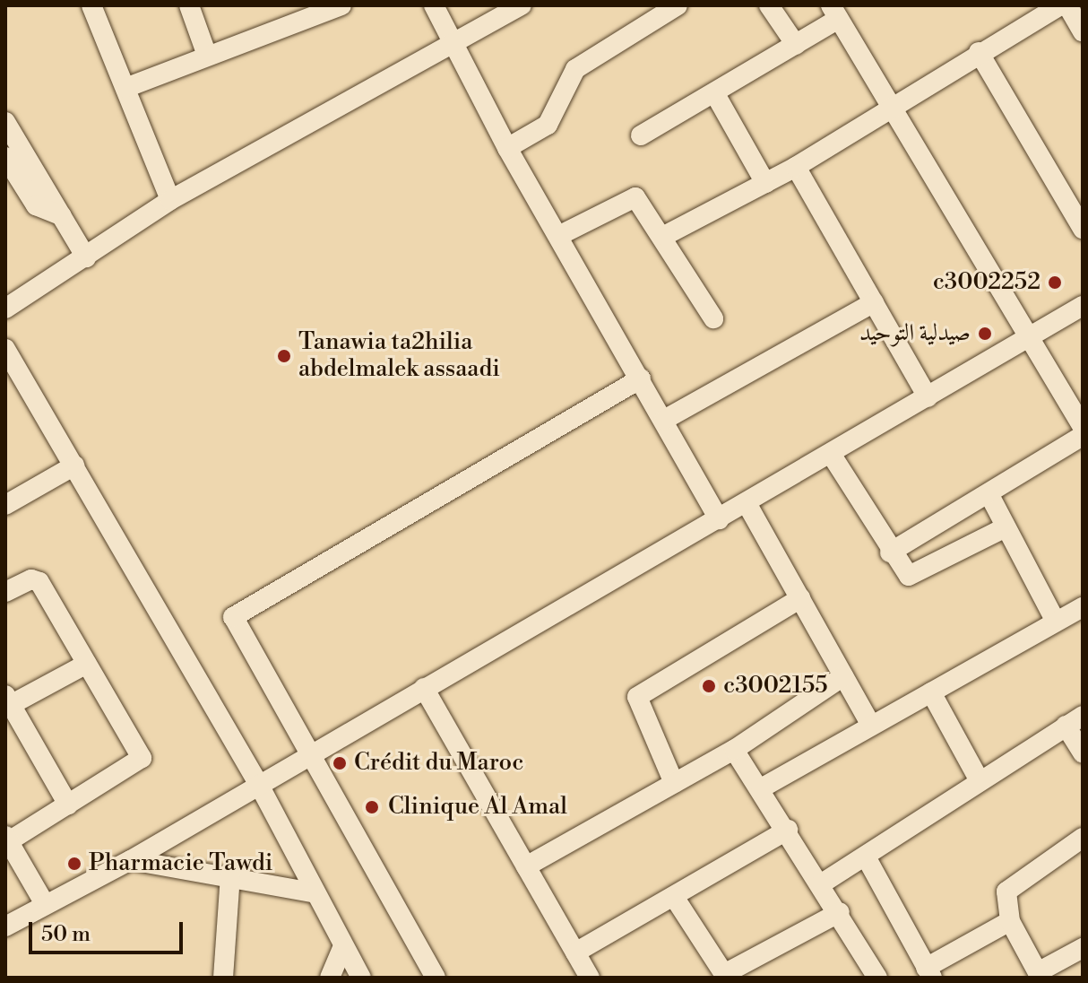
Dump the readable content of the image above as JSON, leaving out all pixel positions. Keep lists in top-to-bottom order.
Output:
{
  "places": [
    "c3002252",
    "صيدلية التوحيد",
    "Tanawia ta2hilia abdelmalek assaadi",
    "c3002155",
    "Crédit du Maroc",
    "Clinique Al Amal",
    "Pharmacie Tawdi"
  ],
  "scale_bar": "50 m"
}
